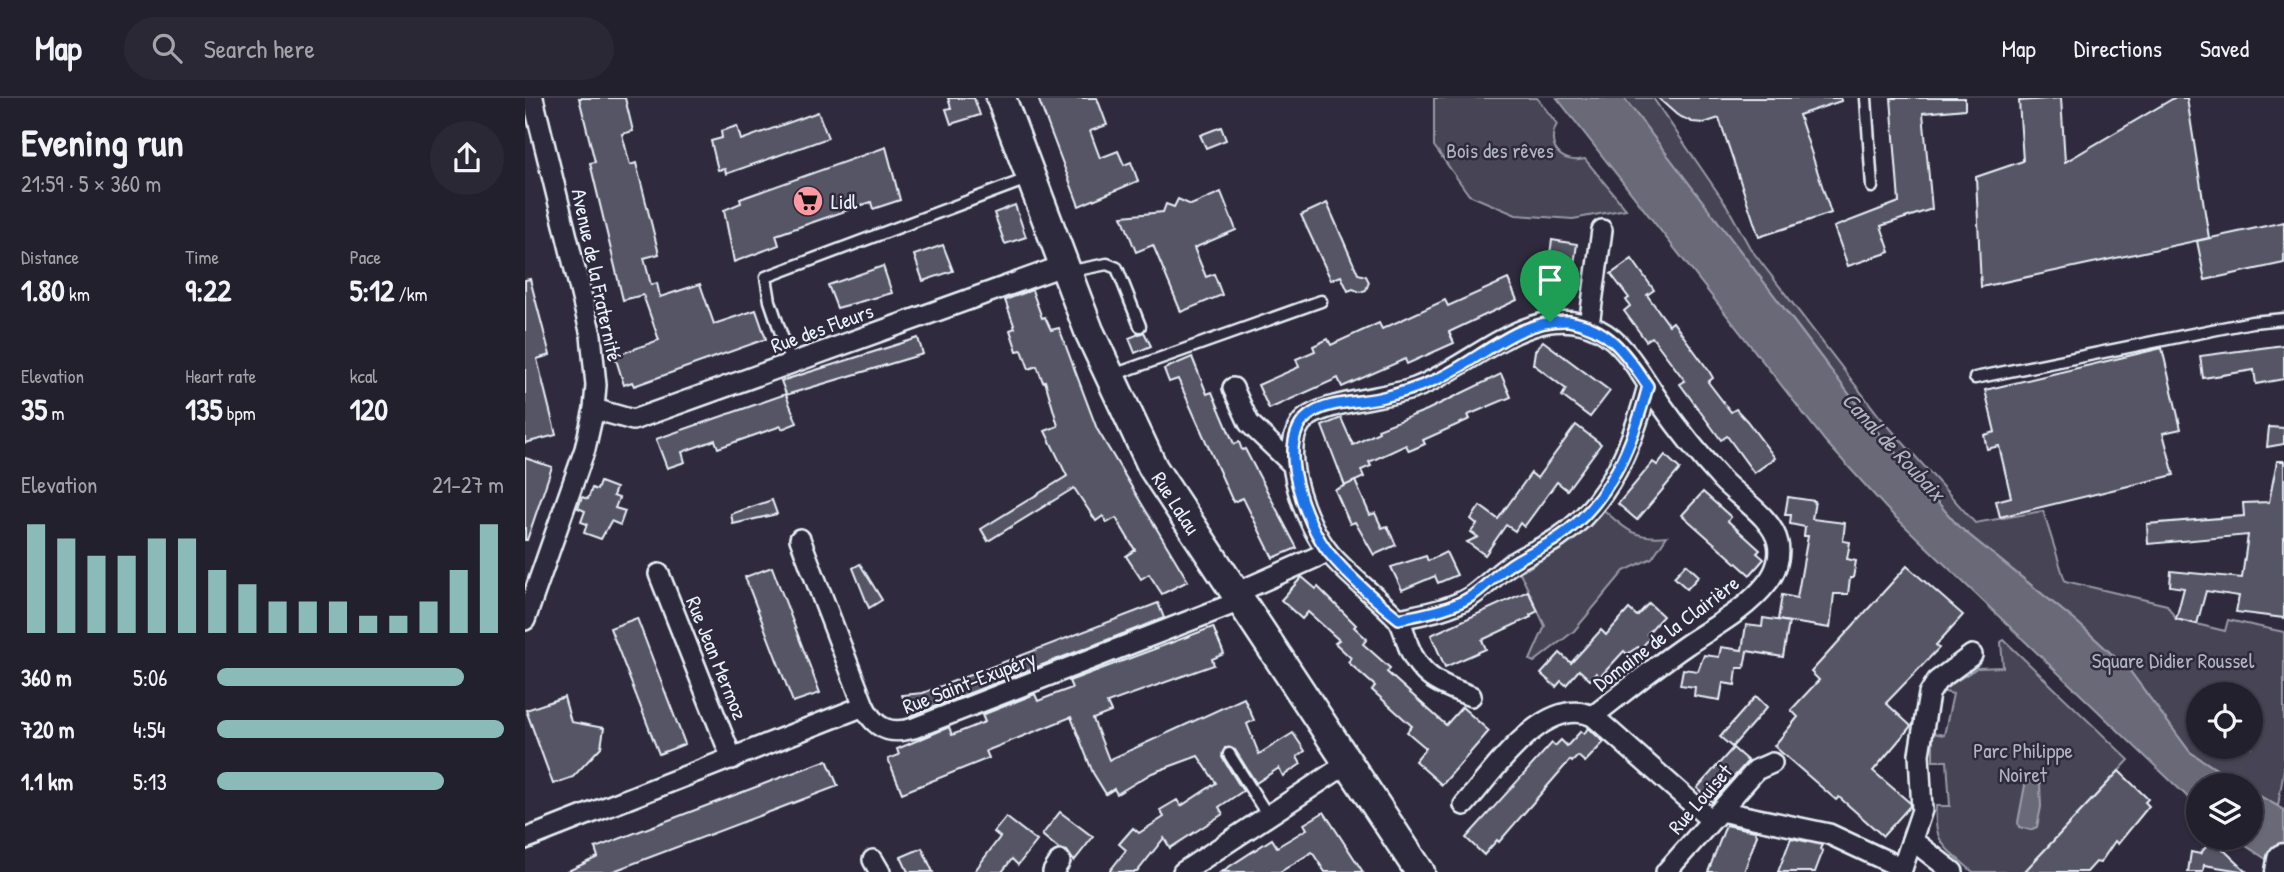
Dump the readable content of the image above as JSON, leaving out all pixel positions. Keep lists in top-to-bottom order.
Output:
{
  "streets": {
    "main road": ["Rue Lalau"],
    "street": [
      "Avenue de la Fraternité",
      "Rue des Fleurs",
      "Domaine de la Clairière",
      "Rue Jean Mermoz",
      "Rue Saint-Exupéry",
      "Rue Louiset"
    ]
  },
  "crossings": [
    ["Avenue de la Fraternité", "Rue des Fleurs"],
    ["Rue des Fleurs", "Rue Lalau"],
    ["Rue Lalau", "Rue Saint-Exupéry"],
    ["Domaine de la Clairière", "Rue Louiset"]
  ],
  "water": ["Canal de Roubaix"],
  "parks": ["Bois des rêves", "Square Didier Roussel", "Parc Philippe Noiret"],
  "places": {
    "supermarket": ["Lidl"]
  },
  "page": {
    "header": "Map",
    "search": "Search here",
    "nav": ["Map", "Directions", "Saved"],
    "heading": ["Evening run", "21:59 · 5 × 360 m"],
    "stats": [
      ["Distance", "1.80 km"],
      ["Time", "9:22"],
      ["Pace", "5:12 /km"],
      ["Elevation", "35 m"],
      ["Heart rate", "135 bpm"],
      ["kcal", "120"]
    ],
    "chart": ["Elevation", "21–27 m"],
    "list": [
      {
        "name": "360 m",
        "note": "5:06"
      },
      {
        "name": "720 m",
        "note": "4:54"
      },
      {
        "name": "1.1 km",
        "note": "5:13"
      }
    ]
  }
}
